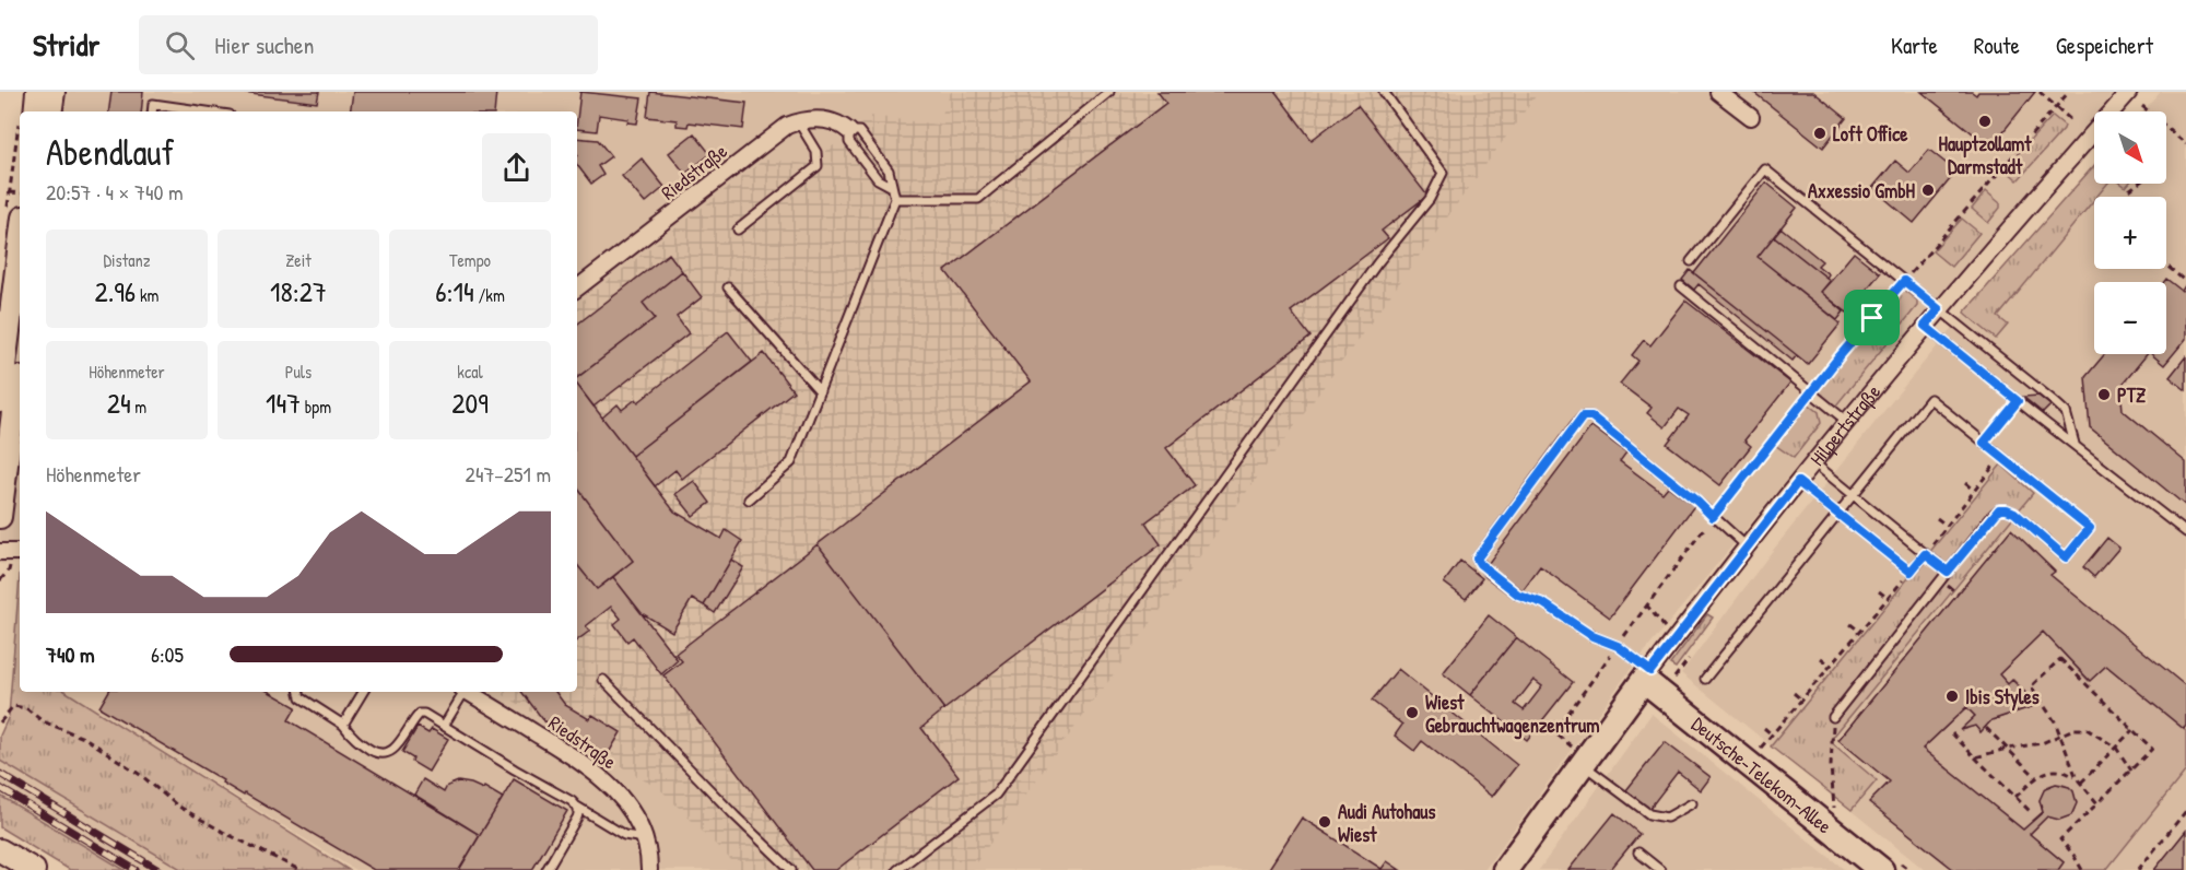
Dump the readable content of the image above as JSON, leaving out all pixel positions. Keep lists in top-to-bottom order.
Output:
{
  "streets": {
    "main road": ["Hilpertstraße", "Deutsche-Telekom-Allee"],
    "street": ["Riedstraße"]
  },
  "crossings": [
    ["Hilpertstraße", "Deutsche-Telekom-Allee"]
  ],
  "places": [
    "Hauptzollamt Darmstadt",
    "Loft Office",
    "Axxessio GmbH",
    "PTZ",
    "Ibis Styles",
    "Wiest Gebrauchtwagenzentrum",
    "Audi Autohaus Wiest"
  ],
  "north": "bottom right",
  "page": {
    "header": "Stridr",
    "search": "Hier suchen",
    "nav": ["Karte", "Route", "Gespeichert"],
    "map_buttons": ["+", "−"],
    "heading": ["Abendlauf", "20:57 · 4 × 740 m"],
    "stats": [
      ["Distanz", "2.96 km"],
      ["Zeit", "18:27"],
      ["Tempo", "6:14 /km"],
      ["Höhenmeter", "24 m"],
      ["Puls", "147 bpm"],
      ["kcal", "209"]
    ],
    "chart": ["Höhenmeter", "247–251 m"],
    "list": [
      {
        "name": "740 m",
        "note": "6:05"
      }
    ]
  }
}
